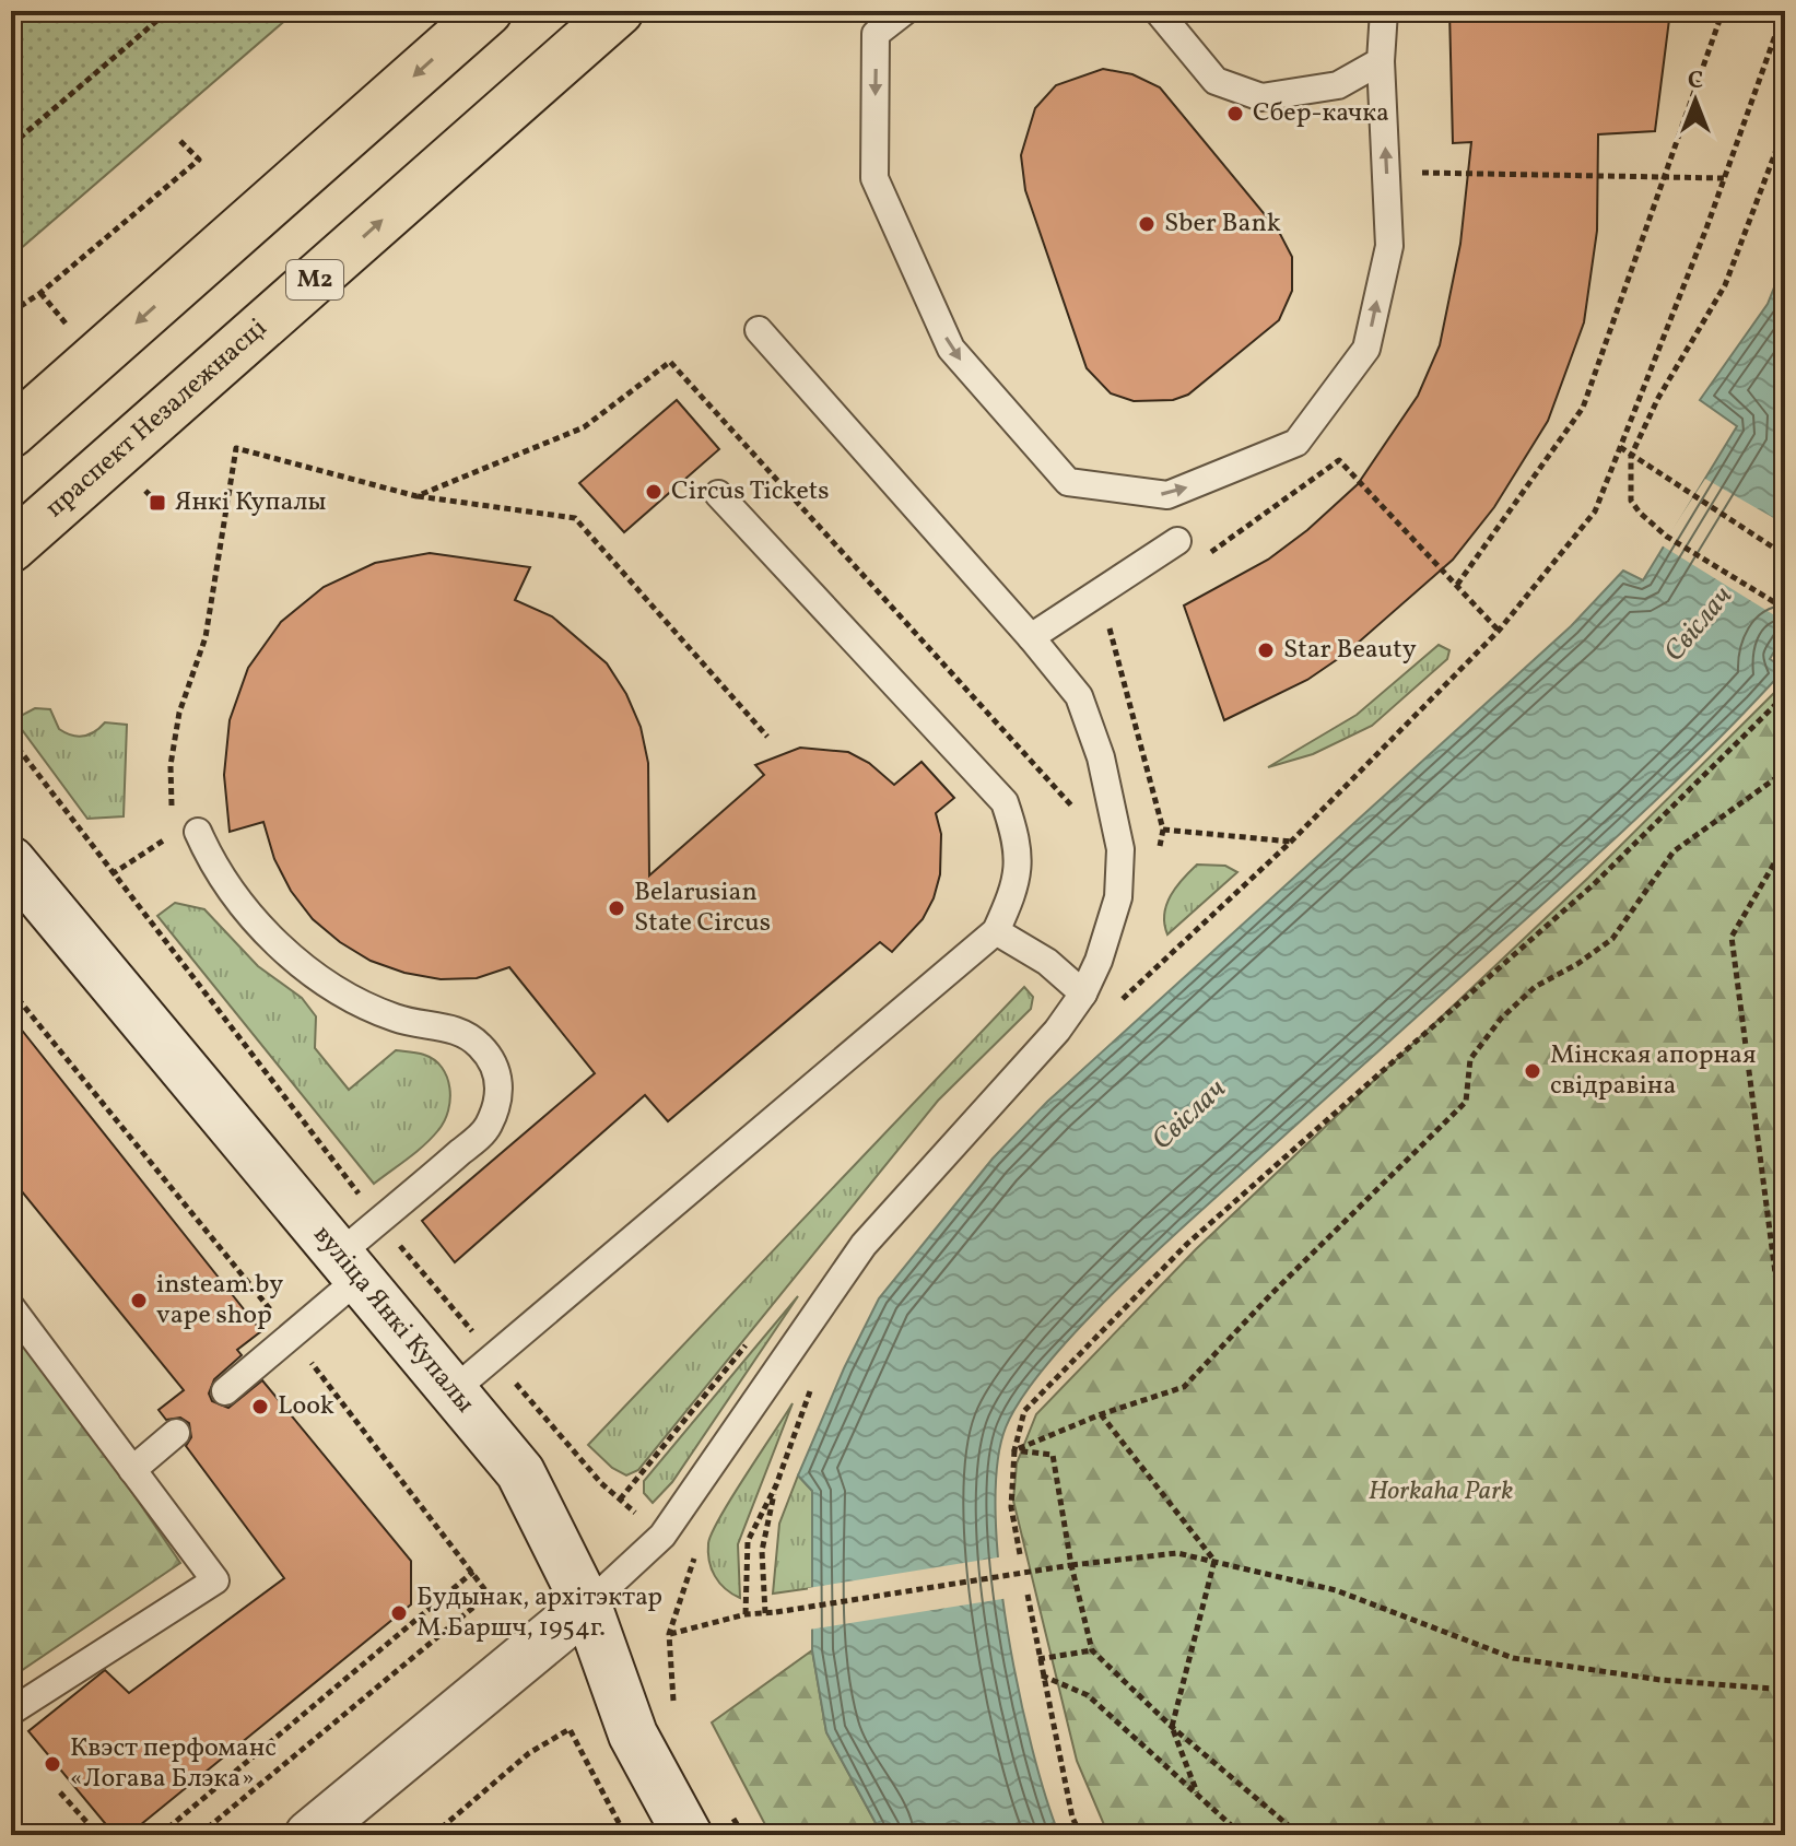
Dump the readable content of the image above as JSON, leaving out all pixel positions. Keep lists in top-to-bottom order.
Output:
{
  "streets": {
    "main road": ["М2", "праспект Незалежнасці", "вуліца Янкі Купалы"]
  },
  "water": ["Свіслач"],
  "parks": ["Horkaha Park"],
  "places": {
    "other": [
      "Сбер-качка",
      "Sber Bank",
      "Circus Tickets",
      "Star Beauty",
      "Belarusian State Circus",
      "Мінская апорная свідравіна",
      "insteam.by vape shop",
      "Look",
      "Будынак, архітэктар М.Баршч, 1954г.",
      "Квэст перфоманс «Логава Блэка»"
    ],
    "transit": ["Янкі Купалы"]
  },
  "north": "top"
}
